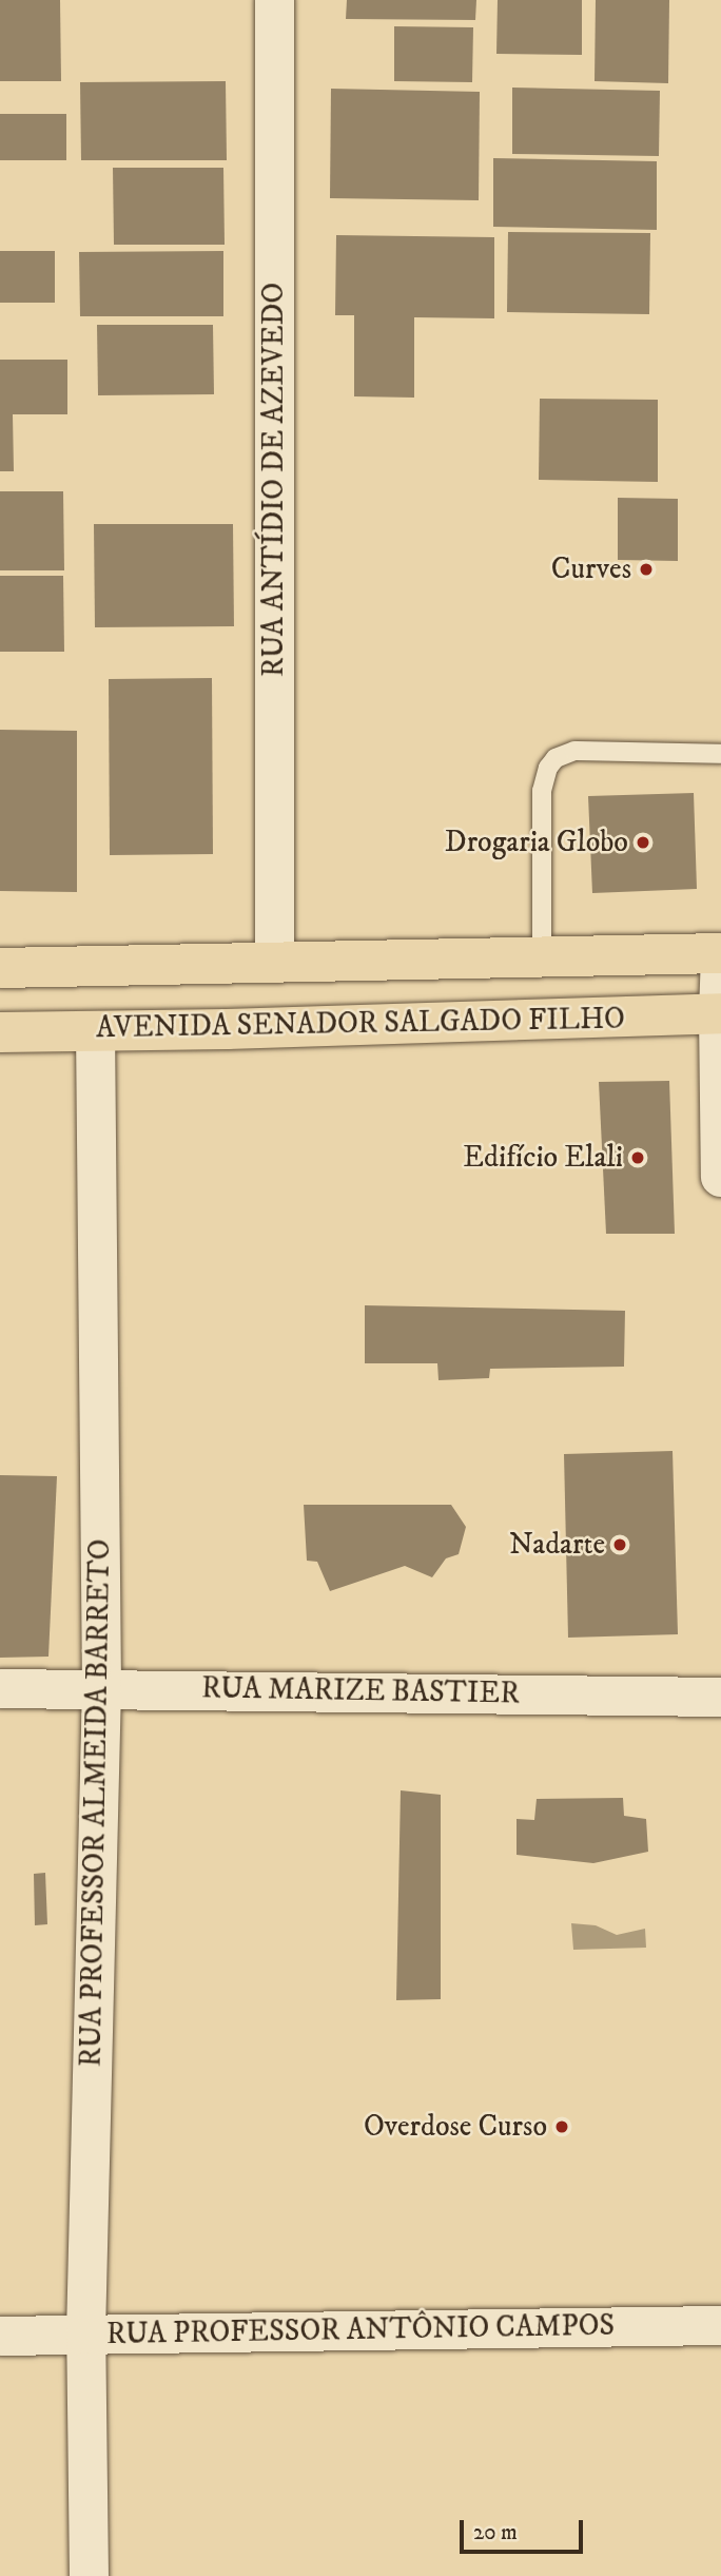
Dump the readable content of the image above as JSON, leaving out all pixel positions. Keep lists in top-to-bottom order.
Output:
{
  "streets": {
    "highway": ["AVENIDA SENADOR SALGADO FILHO"],
    "street": [
      "RUA ANTÍDIO DE AZEVEDO",
      "RUA MARIZE BASTIER",
      "RUA PROFESSOR ALMEIDA BARRETO",
      "RUA PROFESSOR ANTÔNIO CAMPOS"
    ]
  },
  "crossings": [
    ["AVENIDA SENADOR SALGADO FILHO", "RUA PROFESSOR ALMEIDA BARRETO"],
    ["RUA MARIZE BASTIER", "RUA PROFESSOR ALMEIDA BARRETO"],
    ["RUA PROFESSOR ALMEIDA BARRETO", "RUA PROFESSOR ANTÔNIO CAMPOS"]
  ],
  "places": [
    "Curves",
    "Drogaria Globo",
    "Edifício Elali",
    "Nadarte",
    "Overdose Curso"
  ],
  "scale_bar": "20 m"
}
